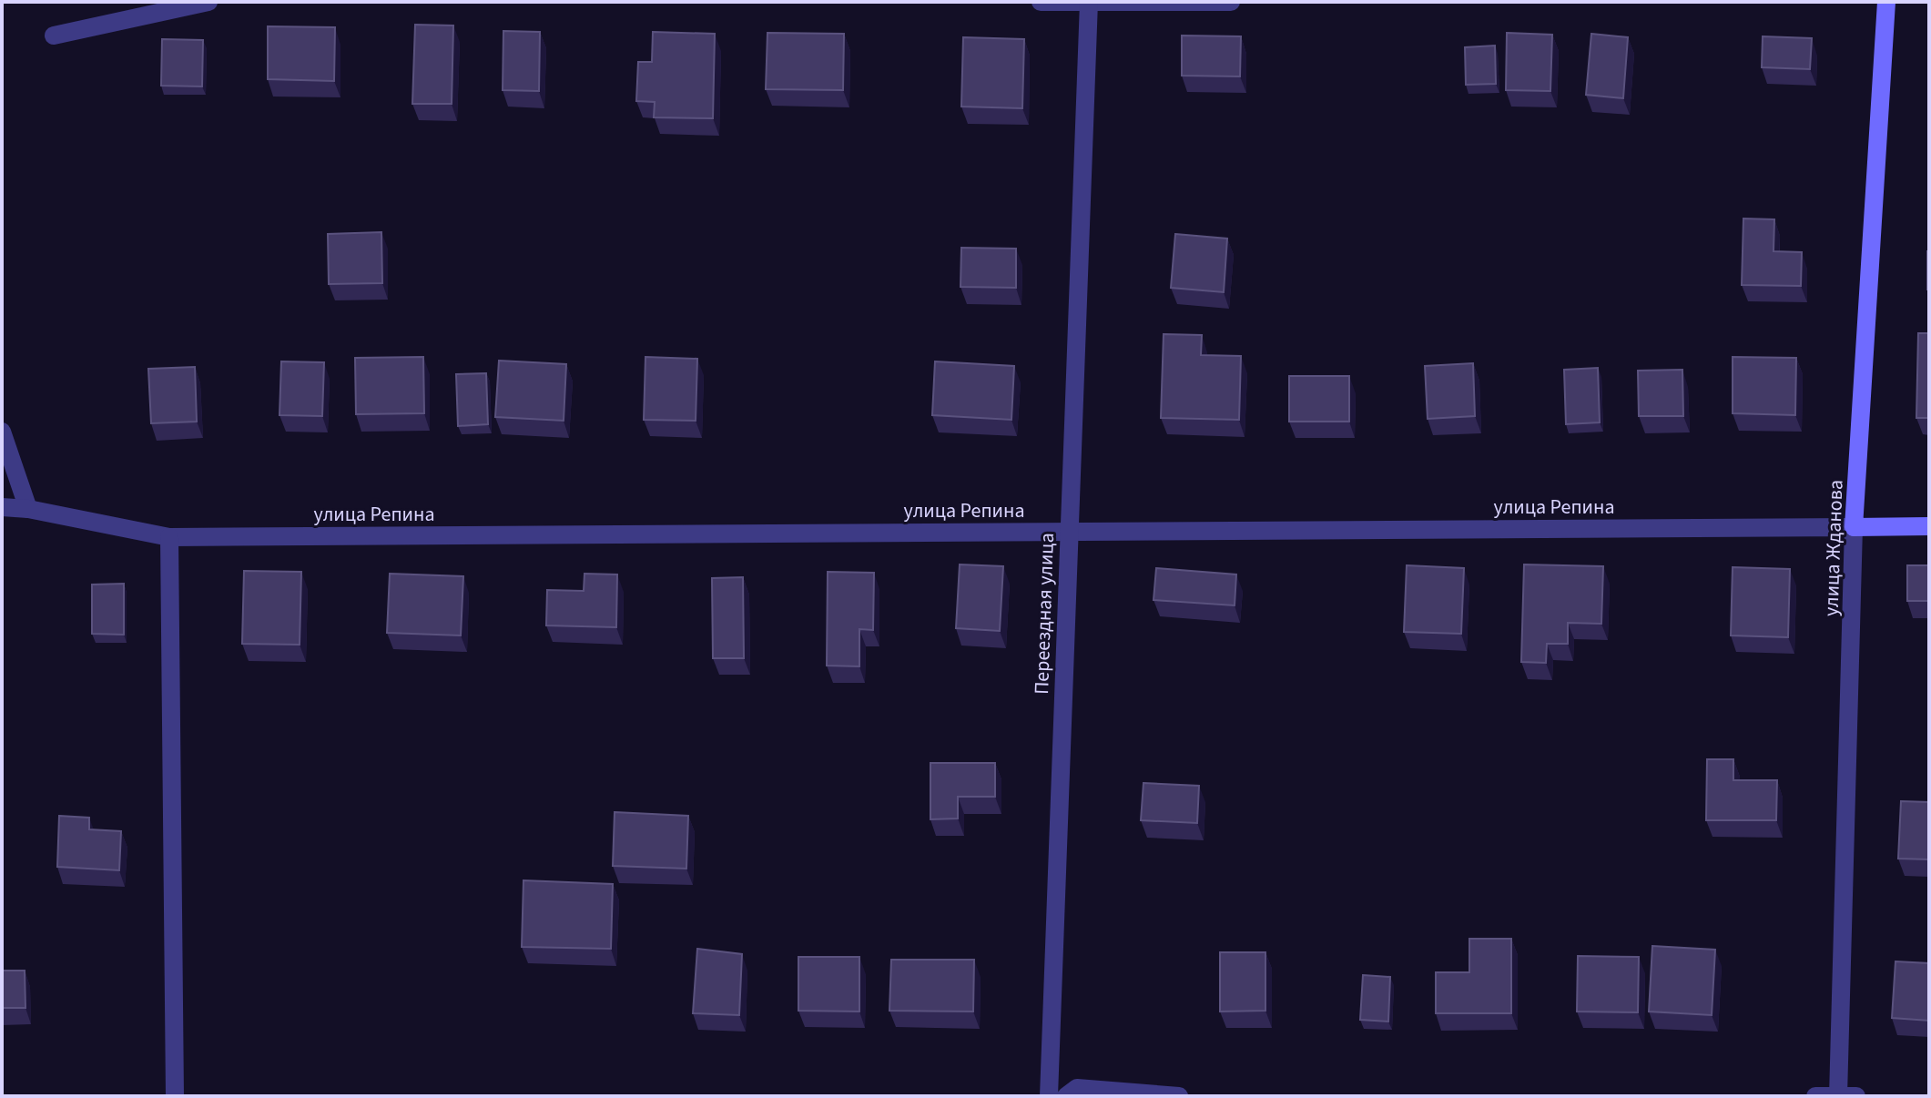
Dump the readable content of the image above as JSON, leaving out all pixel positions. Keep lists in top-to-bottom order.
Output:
{
  "streets": {
    "street": ["улица Репина", "улица Жданова", "Переездная улица"]
  },
  "crossings": [
    ["улица Репина", "улица Жданова"],
    ["улица Репина", "Переездная улица"]
  ]
}
